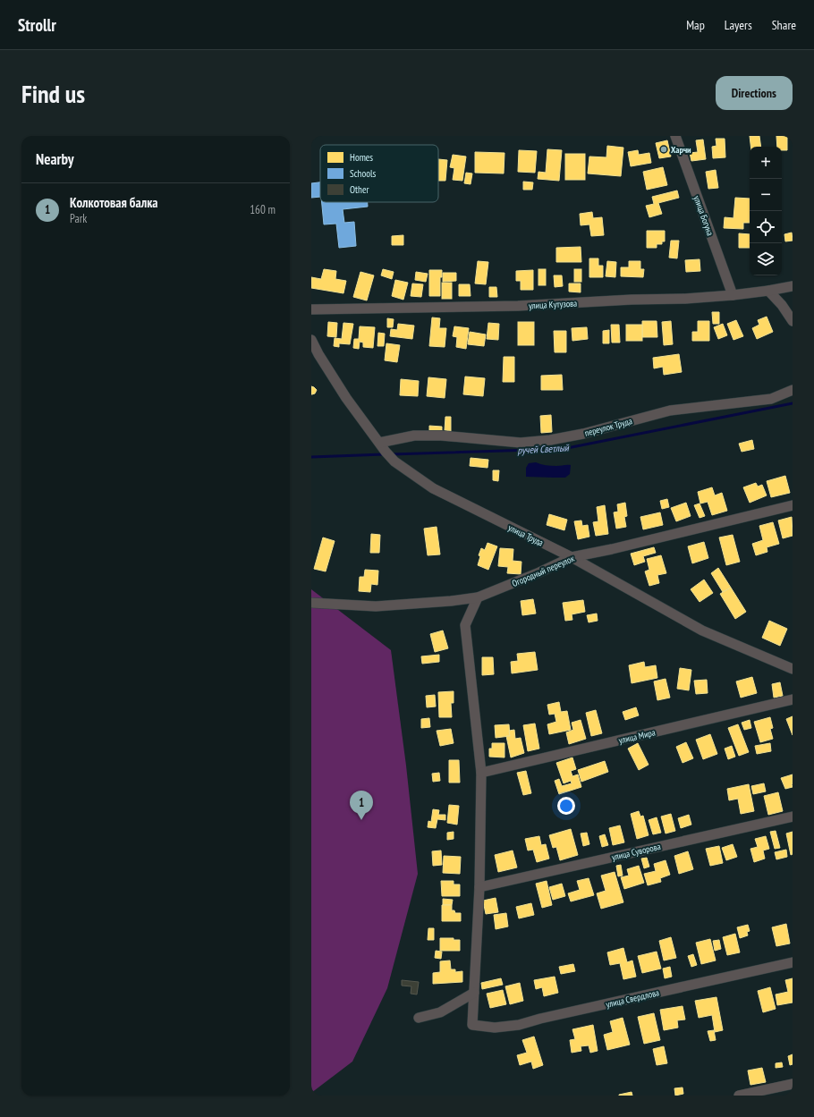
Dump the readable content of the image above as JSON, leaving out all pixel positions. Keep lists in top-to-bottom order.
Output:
{
  "streets": {
    "street": [
      "улица Богуна",
      "улица Кутузова",
      "переулок Труда",
      "улица Труда",
      "Огородный переулок",
      "улица Мира",
      "улица Суворова",
      "улица Свердлова"
    ]
  },
  "crossings": [
    ["улица Богуна", "улица Кутузова"],
    ["переулок Труда", "улица Труда"],
    ["улица Труда", "Огородный переулок"]
  ],
  "water": ["ручей Светлый"],
  "places": ["Харчи"],
  "legend": ["Homes", "Schools", "Other"],
  "page": {
    "header": "Strollr",
    "nav": ["Map", "Layers", "Share"],
    "buttons": "Directions",
    "title": "Find us",
    "heading": "Nearby",
    "map_buttons": ["+", "−"],
    "list": [
      {
        "mark": "1",
        "name": "Колкотовая балка",
        "note": "Park",
        "value": "160 m"
      }
    ],
    "pins": "1"
  }
}
